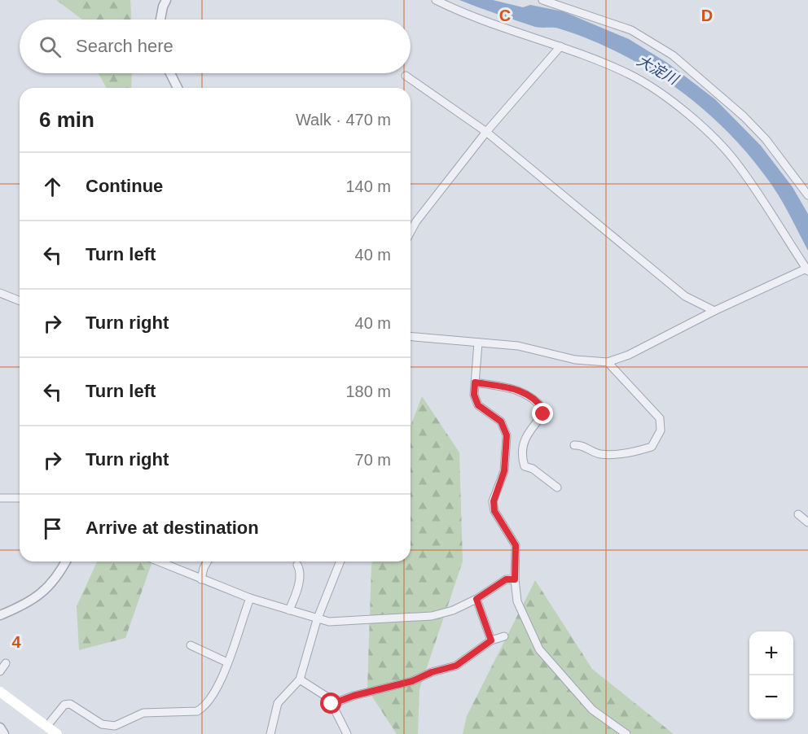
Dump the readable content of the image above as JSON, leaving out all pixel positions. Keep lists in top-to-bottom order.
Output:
{
  "water": ["大淀川"],
  "page": {
    "search": "Search here",
    "heading": ["6 min", "Walk · 470 m"],
    "list": [
      ["Continue", "140 m"],
      ["Turn left", "40 m"],
      ["Turn right", "40 m"],
      ["Turn left", "180 m"],
      ["Turn right", "70 m"],
      "Arrive at destination"
    ],
    "map_buttons": ["+", "−"]
  },
  "grid": {
    "columns": ["C", "D"],
    "rows": ["4"]
  }
}
